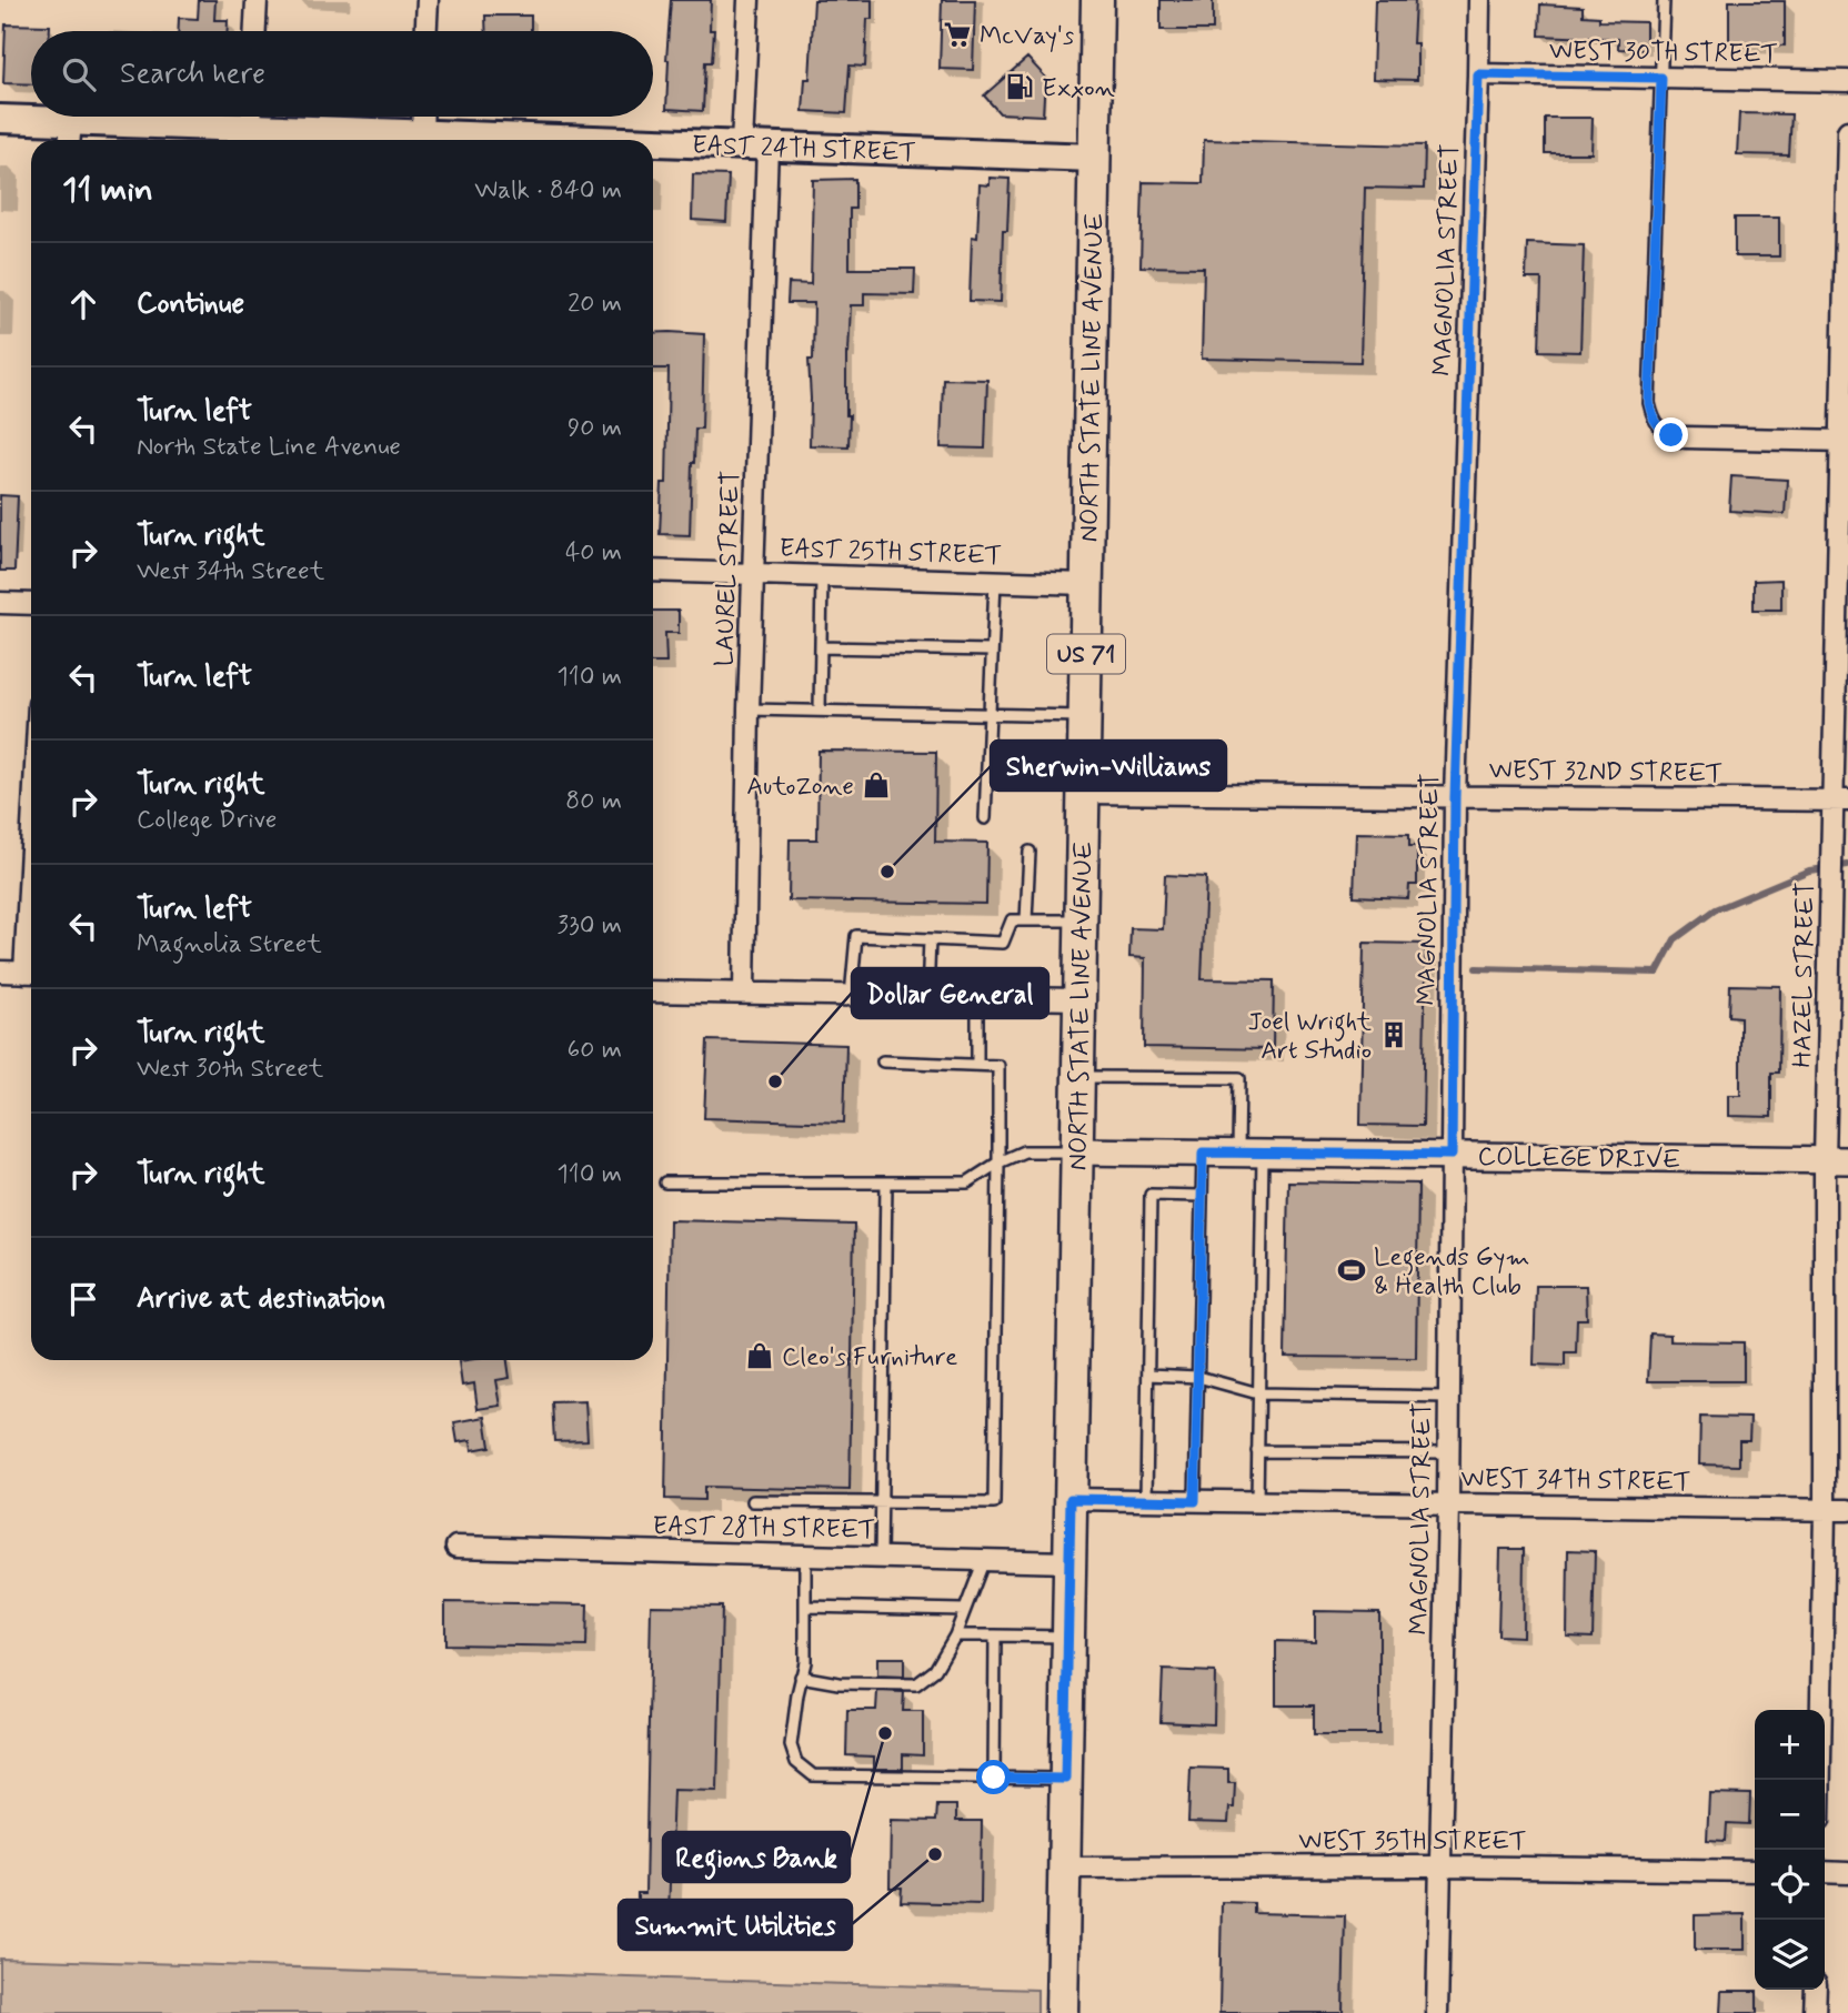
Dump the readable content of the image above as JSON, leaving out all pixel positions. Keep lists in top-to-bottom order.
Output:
{
  "streets": {
    "main road": ["EAST 24TH STREET", "NORTH STATE LINE AVENUE", "US 71"],
    "street": [
      "WEST 30TH STREET",
      "MAGNOLIA STREET",
      "EAST 25TH STREET",
      "LAUREL STREET",
      "WEST 32ND STREET",
      "HAZEL STREET",
      "COLLEGE DRIVE",
      "WEST 34TH STREET",
      "EAST 28TH STREET",
      "WEST 35TH STREET"
    ]
  },
  "crossings": [
    ["WEST 30TH STREET", "MAGNOLIA STREET"],
    ["EAST 24TH STREET", "NORTH STATE LINE AVENUE"],
    ["EAST 24TH STREET", "LAUREL STREET"],
    ["MAGNOLIA STREET", "WEST 32ND STREET"],
    ["MAGNOLIA STREET", "COLLEGE DRIVE"],
    ["MAGNOLIA STREET", "WEST 34TH STREET"],
    ["MAGNOLIA STREET", "WEST 35TH STREET"],
    ["NORTH STATE LINE AVENUE", "EAST 25TH STREET"],
    ["NORTH STATE LINE AVENUE", "WEST 32ND STREET"],
    ["NORTH STATE LINE AVENUE", "COLLEGE DRIVE"],
    ["NORTH STATE LINE AVENUE", "WEST 34TH STREET"],
    ["NORTH STATE LINE AVENUE", "EAST 28TH STREET"],
    ["NORTH STATE LINE AVENUE", "WEST 35TH STREET"],
    ["EAST 25TH STREET", "LAUREL STREET"],
    ["WEST 32ND STREET", "HAZEL STREET"],
    ["HAZEL STREET", "COLLEGE DRIVE"],
    ["HAZEL STREET", "WEST 34TH STREET"]
  ],
  "places": {
    "supermarket": ["McVay's"],
    "fuel station": ["Exxon"],
    "shop": ["AutoZone", "Cleo's Furniture"],
    "other": [
      "Sherwin-Williams",
      "Dollar General",
      "Regions Bank",
      "Summit Utilities"
    ],
    "building": ["Joel Wright Art Studio"],
    "sports": ["Legends Gym & Health Club"]
  },
  "page": {
    "search": "Search here",
    "heading": ["11 min", "Walk · 840 m"],
    "list": [
      ["Continue", "20 m"],
      ["Turn left", "North State Line Avenue", "90 m"],
      ["Turn right", "West 34th Street", "40 m"],
      ["Turn left", "110 m"],
      ["Turn right", "College Drive", "80 m"],
      ["Turn left", "Magnolia Street", "330 m"],
      ["Turn right", "West 30th Street", "60 m"],
      ["Turn right", "110 m"],
      "Arrive at destination"
    ],
    "map_buttons": ["+", "−"]
  }
}
